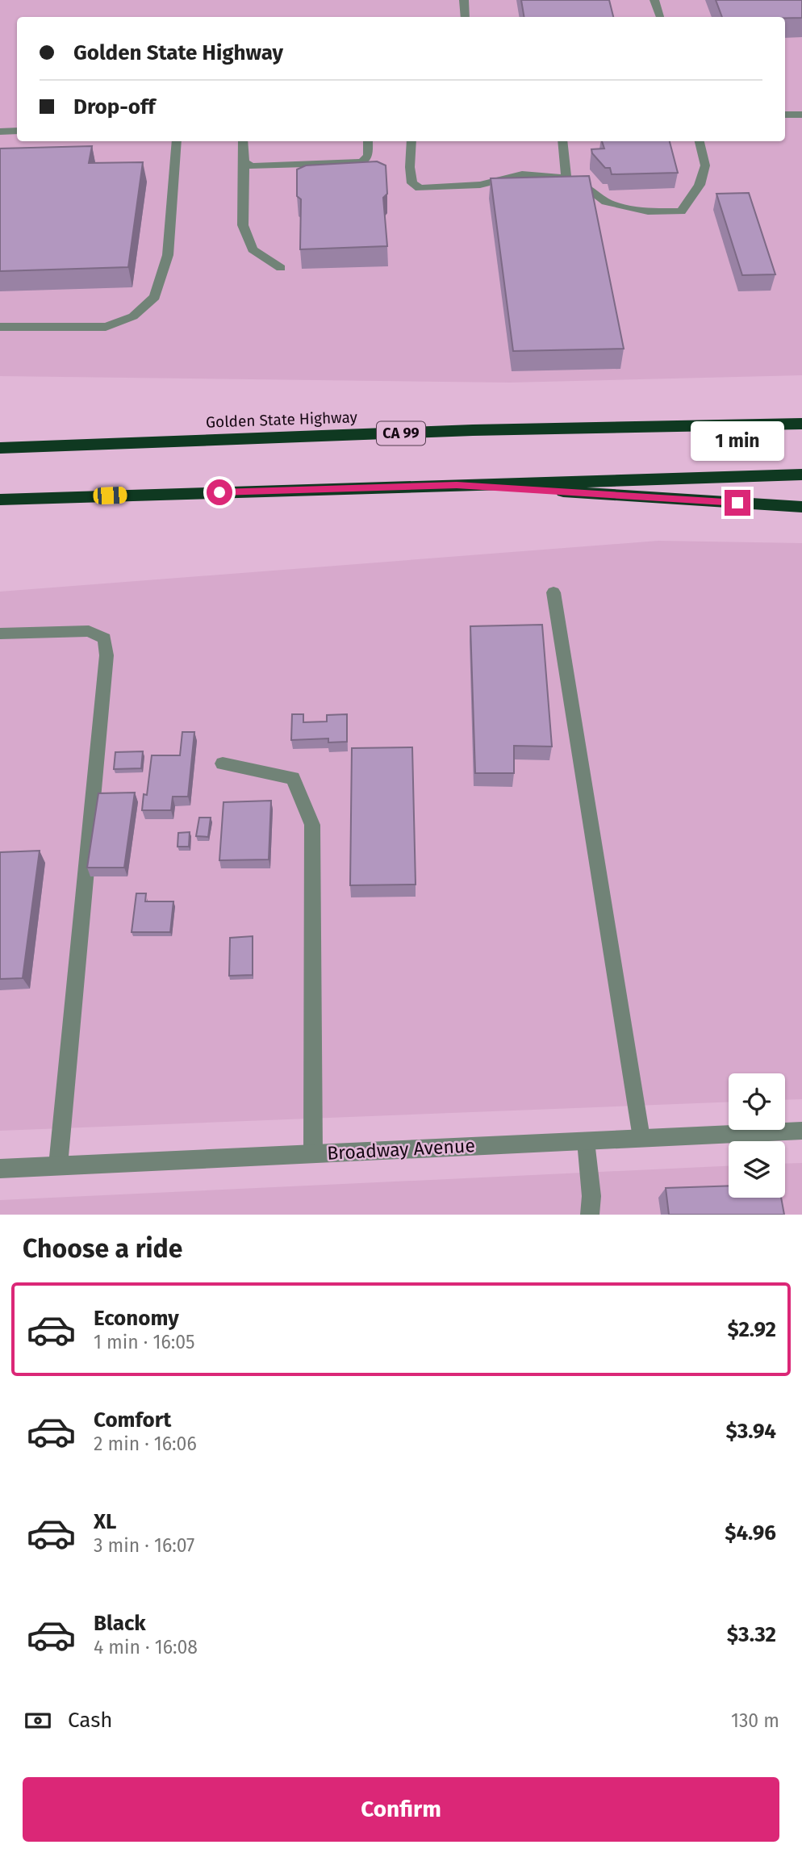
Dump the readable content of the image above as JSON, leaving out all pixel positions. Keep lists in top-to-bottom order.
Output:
{
  "streets": {
    "highway": ["Golden State Highway", "CA 99"],
    "street": ["Broadway Avenue"]
  },
  "page": {
    "banner": ["Golden State Highway", "Drop-off"],
    "bubble": "1 min",
    "heading": "Choose a ride",
    "list": [
      {
        "name": "Economy",
        "note": "1 min · 16:05",
        "value": "$2.92"
      },
      {
        "name": "Comfort",
        "note": "2 min · 16:06",
        "value": "$3.94"
      },
      {
        "name": "XL",
        "note": "3 min · 16:07",
        "value": "$4.96"
      },
      {
        "name": "Black",
        "note": "4 min · 16:08",
        "value": "$3.32"
      }
    ],
    "pay": ["Cash", "130 m"],
    "buttons": "Confirm"
  }
}
